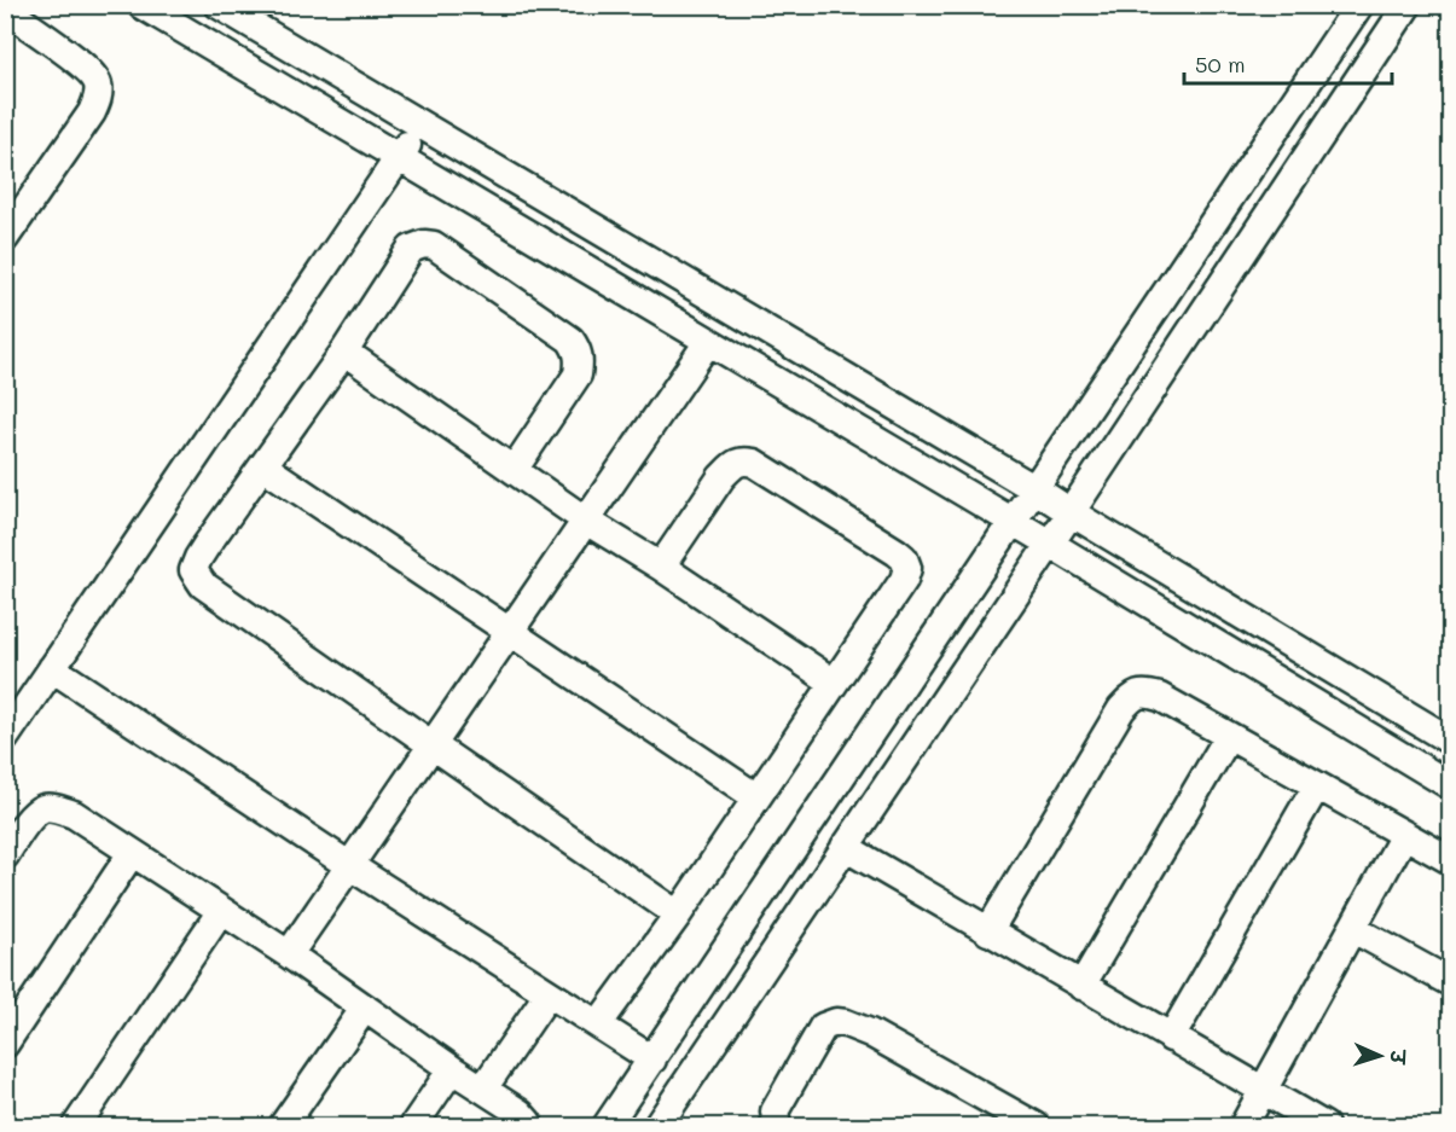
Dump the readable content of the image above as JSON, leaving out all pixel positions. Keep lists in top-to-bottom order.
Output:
{
  "scale_bar": "50 m",
  "north": "right"
}
